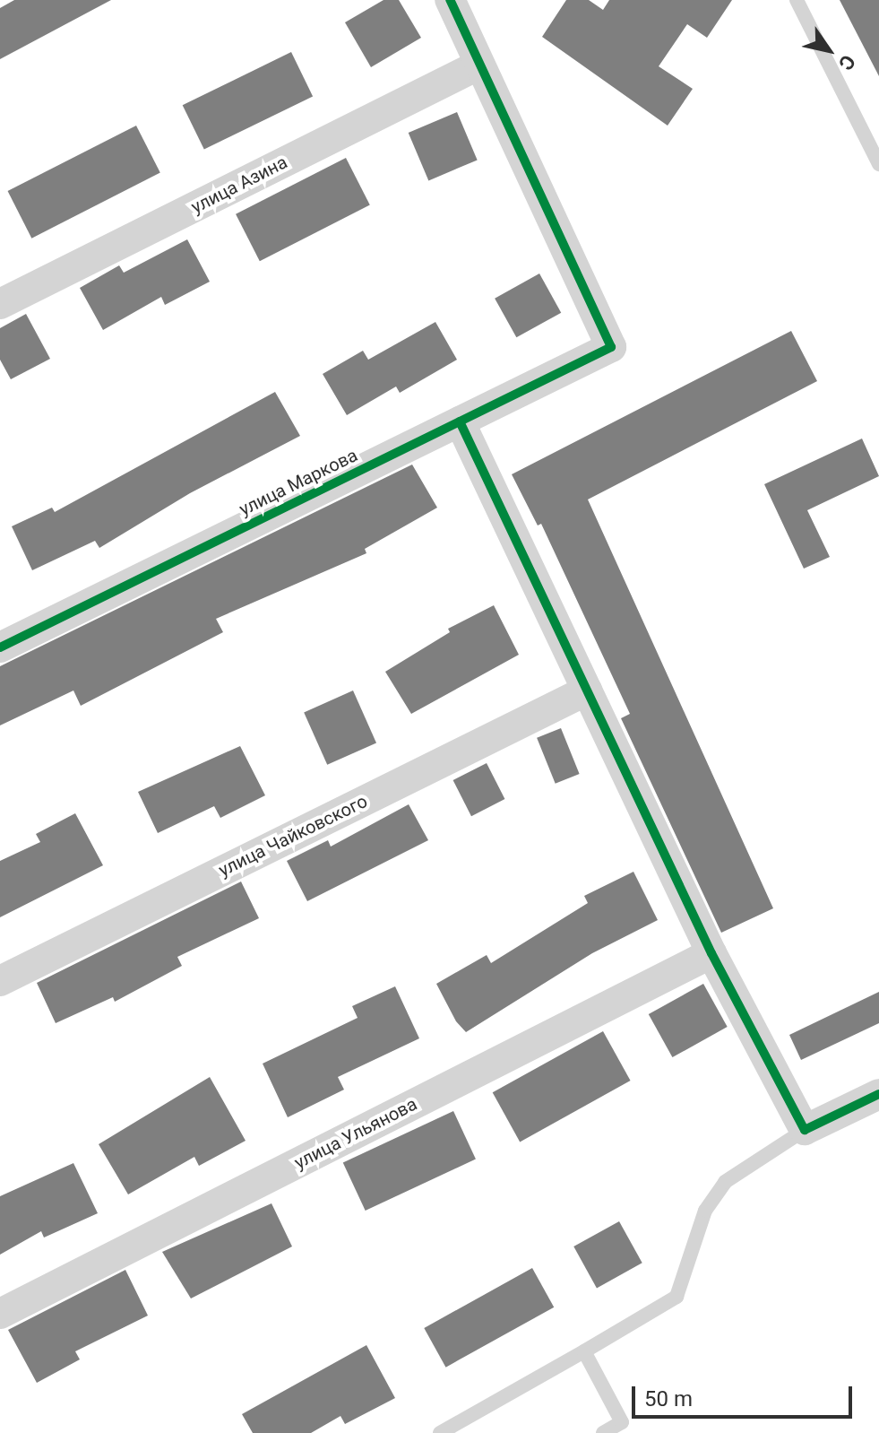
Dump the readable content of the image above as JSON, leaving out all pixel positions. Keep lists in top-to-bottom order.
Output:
{
  "streets": {
    "street": [
      "улица Азина",
      "улица Маркова",
      "улица Чайковского",
      "улица Ульянова"
    ]
  },
  "crossings": [
    ["улица Азина", "улица Маркова"]
  ],
  "scale_bar": "50 m",
  "north": "bottom right"
}
